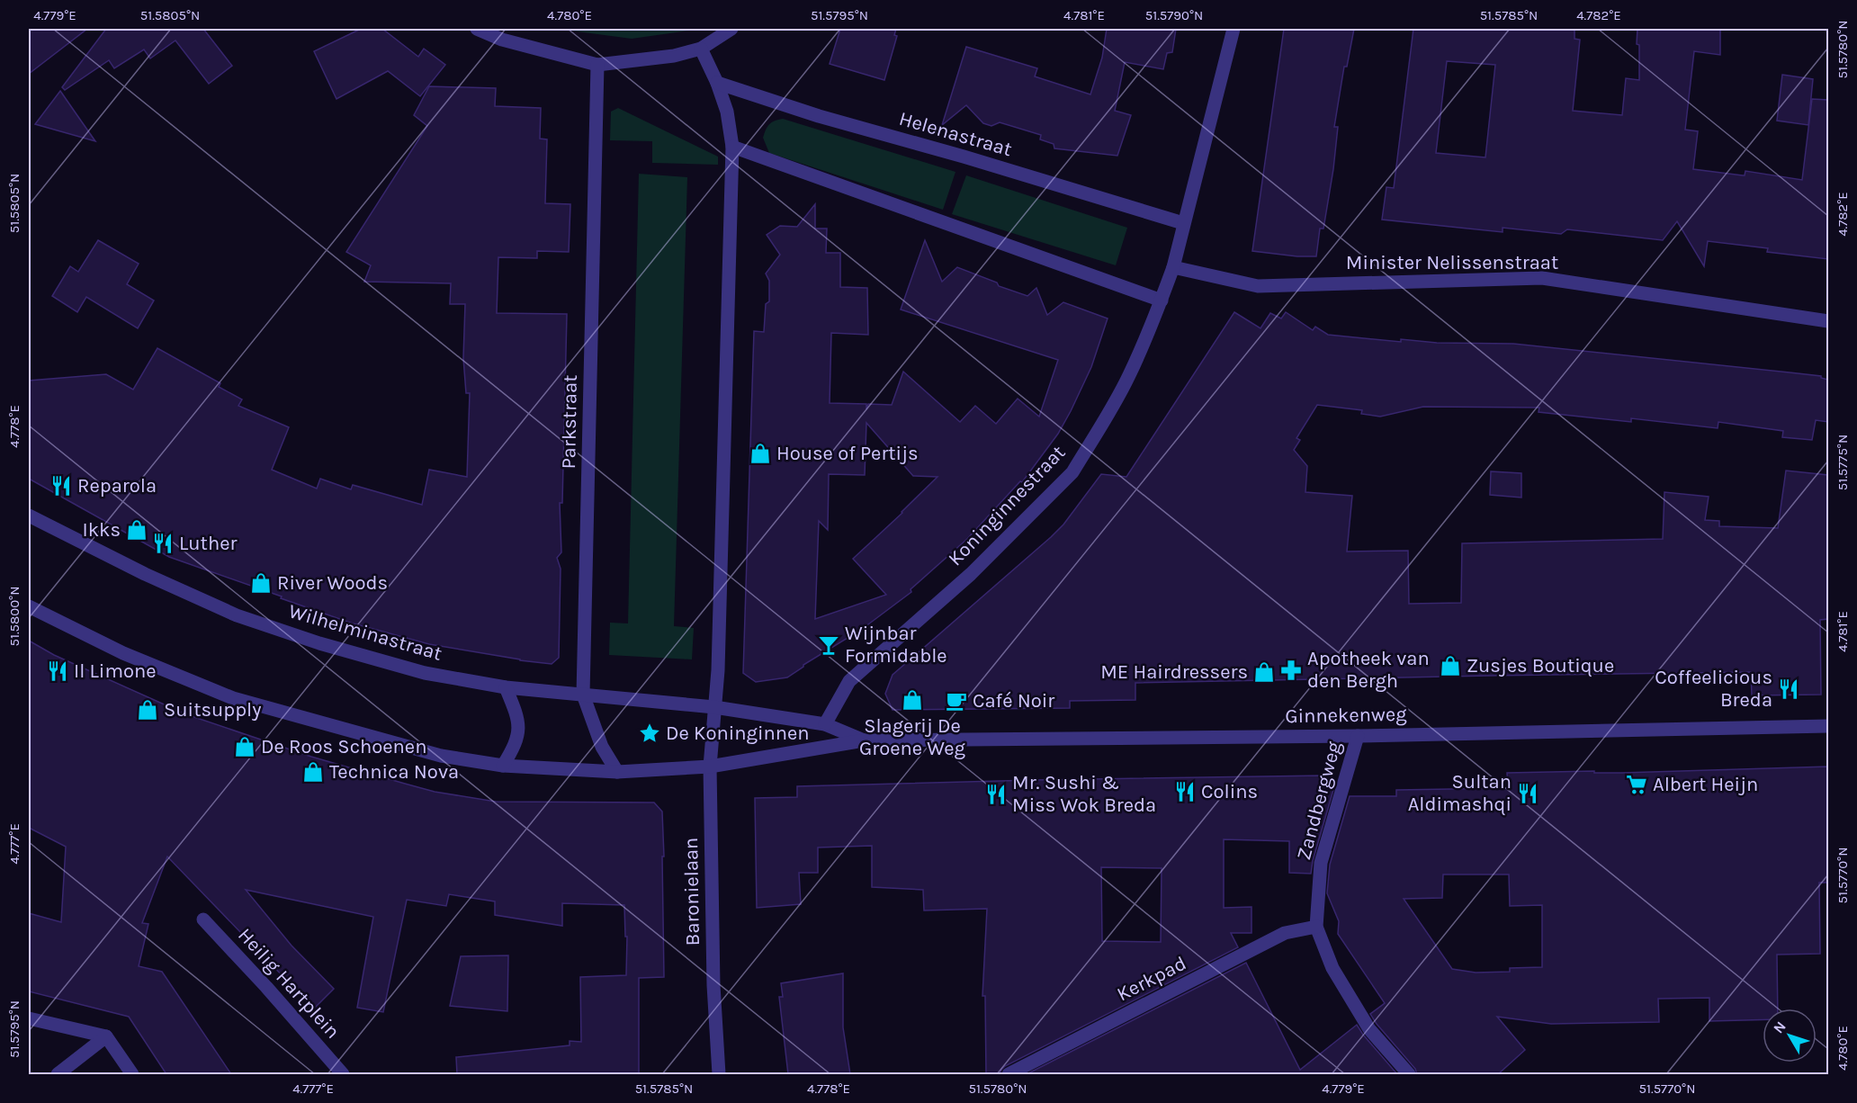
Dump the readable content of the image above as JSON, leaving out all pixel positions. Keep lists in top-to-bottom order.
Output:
{
  "streets": {
    "street": [
      "Helenastraat",
      "Minister Nelissenstraat",
      "Parkstraat",
      "Koninginnestraat",
      "Wilhelminastraat",
      "Ginnekenweg",
      "Zandbergweg",
      "Baronielaan",
      "Kerkpad",
      "Heilig Hartplein"
    ]
  },
  "crossings": [
    ["Helenastraat", "Koninginnestraat"],
    ["Minister Nelissenstraat", "Koninginnestraat"],
    ["Parkstraat", "Wilhelminastraat"],
    ["Koninginnestraat", "Ginnekenweg"],
    ["Wilhelminastraat", "Ginnekenweg"],
    ["Wilhelminastraat", "Baronielaan"],
    ["Ginnekenweg", "Zandbergweg"],
    ["Ginnekenweg", "Baronielaan"],
    ["Zandbergweg", "Kerkpad"]
  ],
  "places": {
    "shop": [
      "House of Pertijs",
      "Ikks",
      "River Woods",
      "Zusjes Boutique",
      "ME Hairdressers",
      "Slagerij De Groene Weg",
      "Suitsupply",
      "De Roos Schoenen",
      "Technica Nova"
    ],
    "restaurant": [
      "Reparola",
      "Luther",
      "Il Limone",
      "Coffeelicious Breda",
      "Colins",
      "Sultan Aldimashqi",
      "Mr. Sushi & Miss Wok Breda"
    ],
    "bar": ["Wijnbar Formidable"],
    "pharmacy": ["Apotheek van den Bergh"],
    "cafe": ["Café Noir"],
    "place": ["De Koninginnen"],
    "supermarket": ["Albert Heijn"]
  },
  "north": "top left",
  "coordinates": [
    "4.779°E",
    "51.5805°N",
    "4.780°E",
    "51.5795°N",
    "4.781°E",
    "51.5790°N",
    "51.5785°N",
    "4.782°E",
    "51.5780°N",
    "4.778°E",
    "51.5775°N",
    "51.5800°N",
    "4.777°E",
    "51.5770°N"
  ]
}
